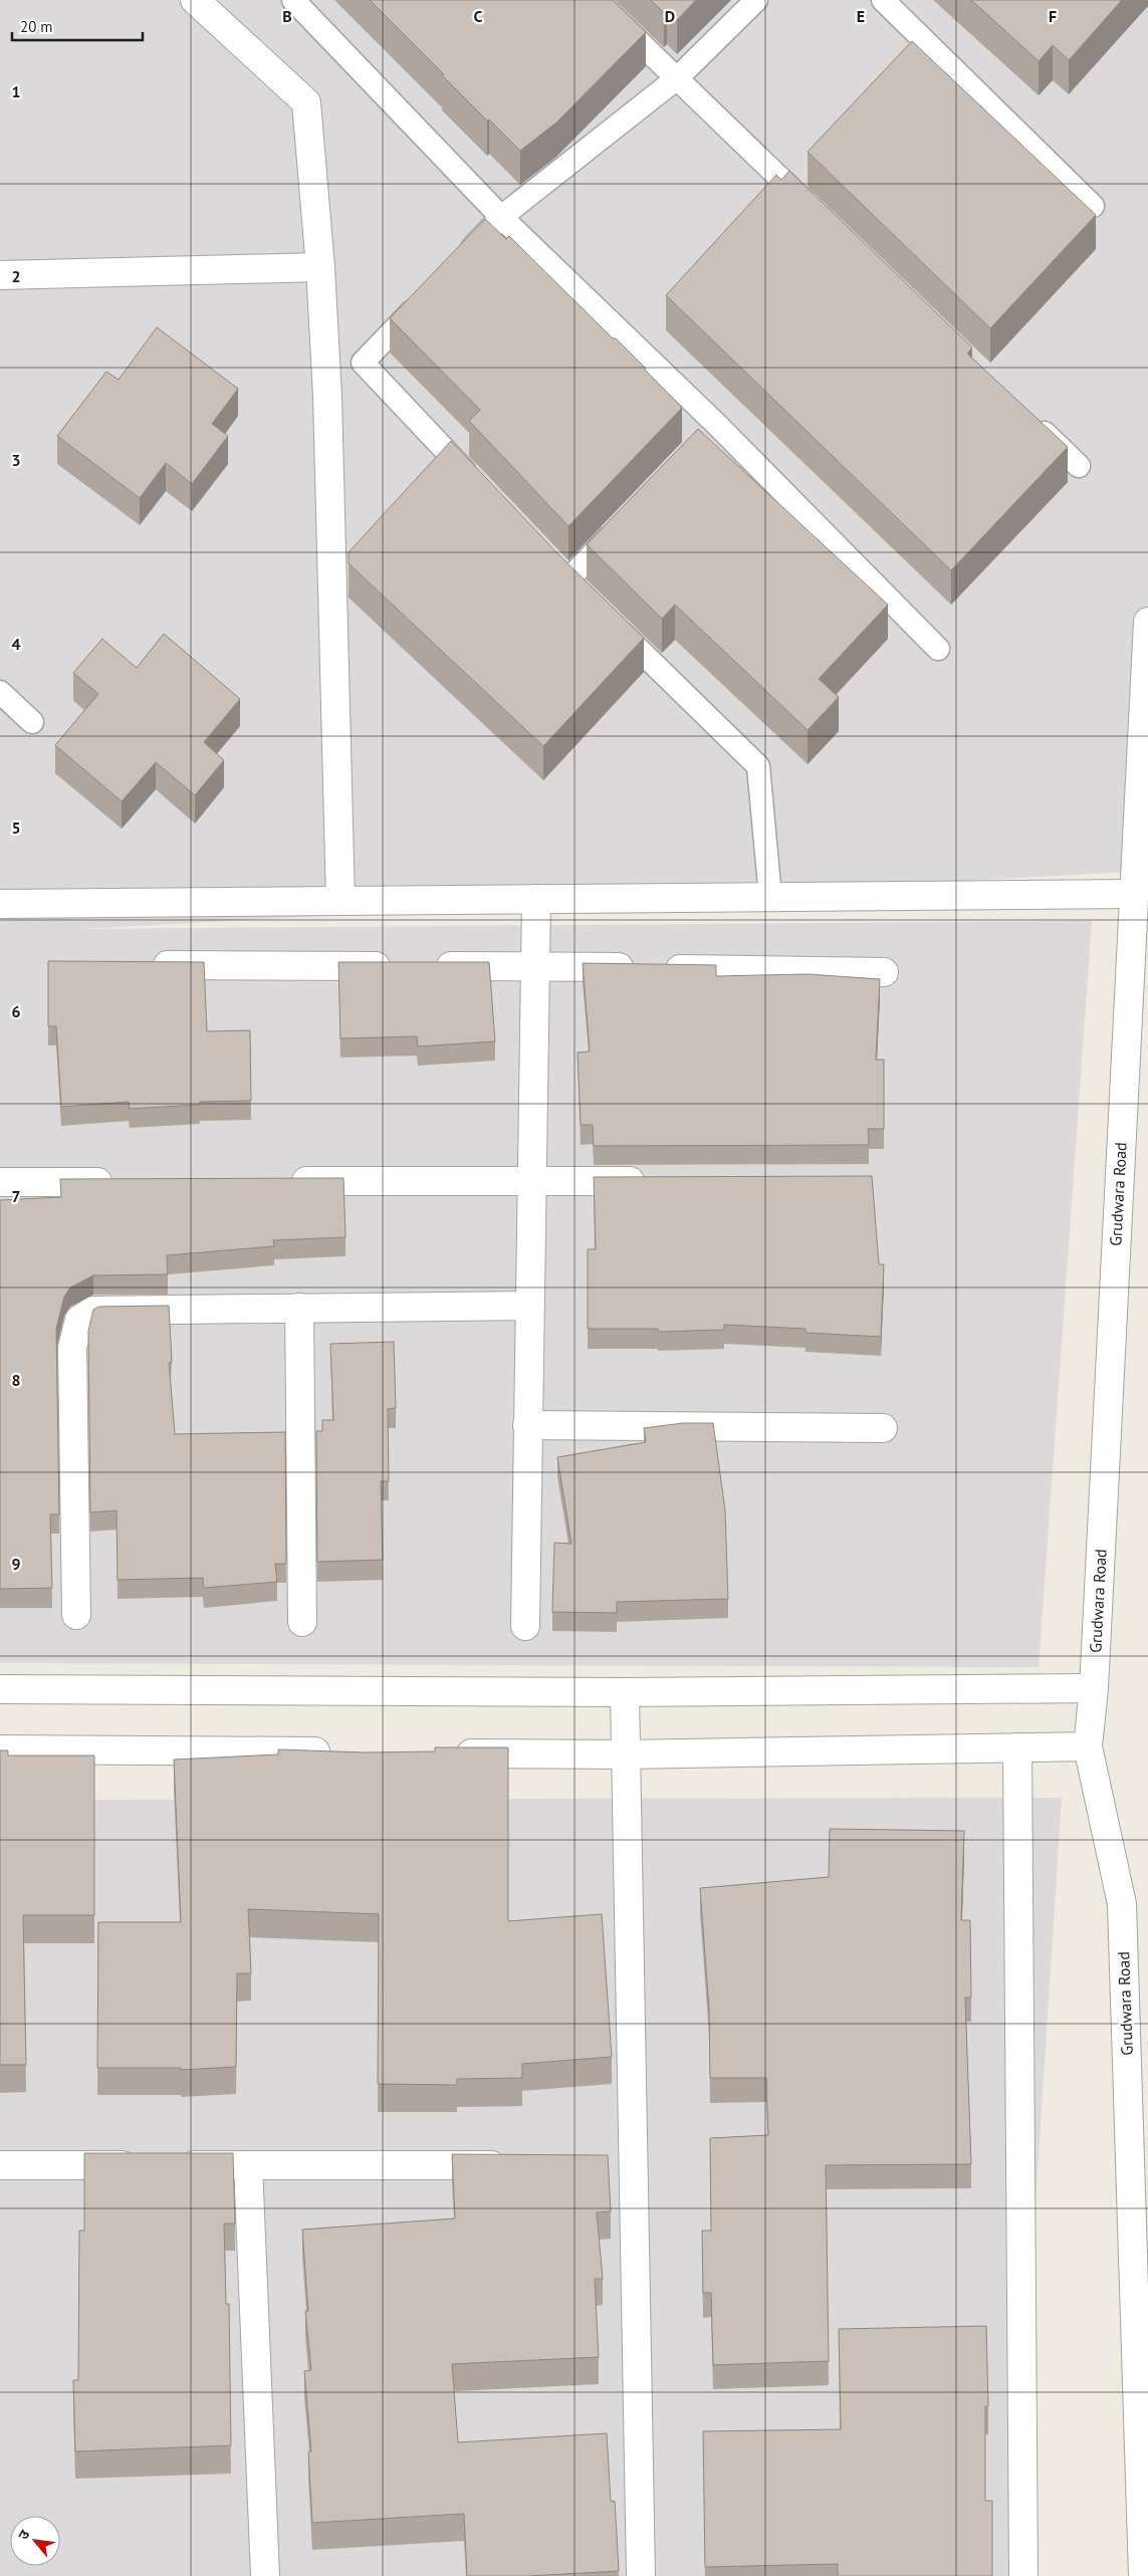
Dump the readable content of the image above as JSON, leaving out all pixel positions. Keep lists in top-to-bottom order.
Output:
{
  "streets": {
    "street": ["Grudwara Road"]
  },
  "scale_bar": "20 m",
  "north": "top left",
  "grid": {
    "columns": [
      "B",
      "C",
      "D",
      "E",
      "F"
    ],
    "rows": [
      "1",
      "2",
      "3",
      "4",
      "5",
      "6",
      "7",
      "8",
      "9"
    ]
  }
}
